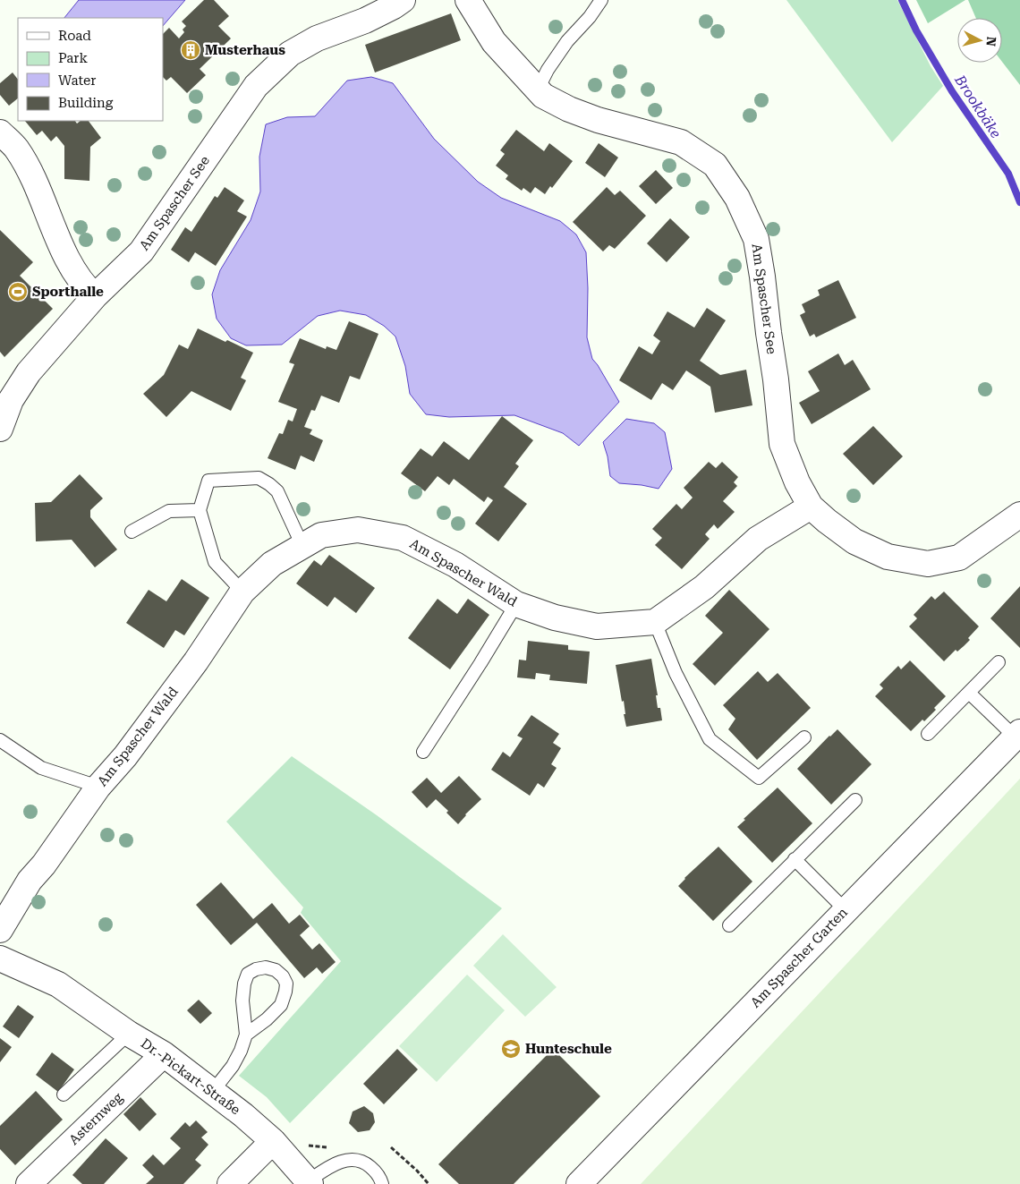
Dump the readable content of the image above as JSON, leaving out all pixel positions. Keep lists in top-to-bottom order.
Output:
{
  "streets": {
    "street": [
      "Am Spascher See",
      "Am Spascher Wald",
      "Am Spascher Garten",
      "Dr.-Pickart-Straße",
      "Asternweg"
    ]
  },
  "crossings": [
    ["Dr.-Pickart-Straße", "Asternweg"]
  ],
  "water": ["Brookbäke"],
  "places": {
    "building": ["Musterhaus"],
    "sports": ["Sporthalle"],
    "school or university": ["Hunteschule"]
  },
  "legend": [
    "Road",
    "Park",
    "Water",
    "Building"
  ],
  "north": "right"
}
